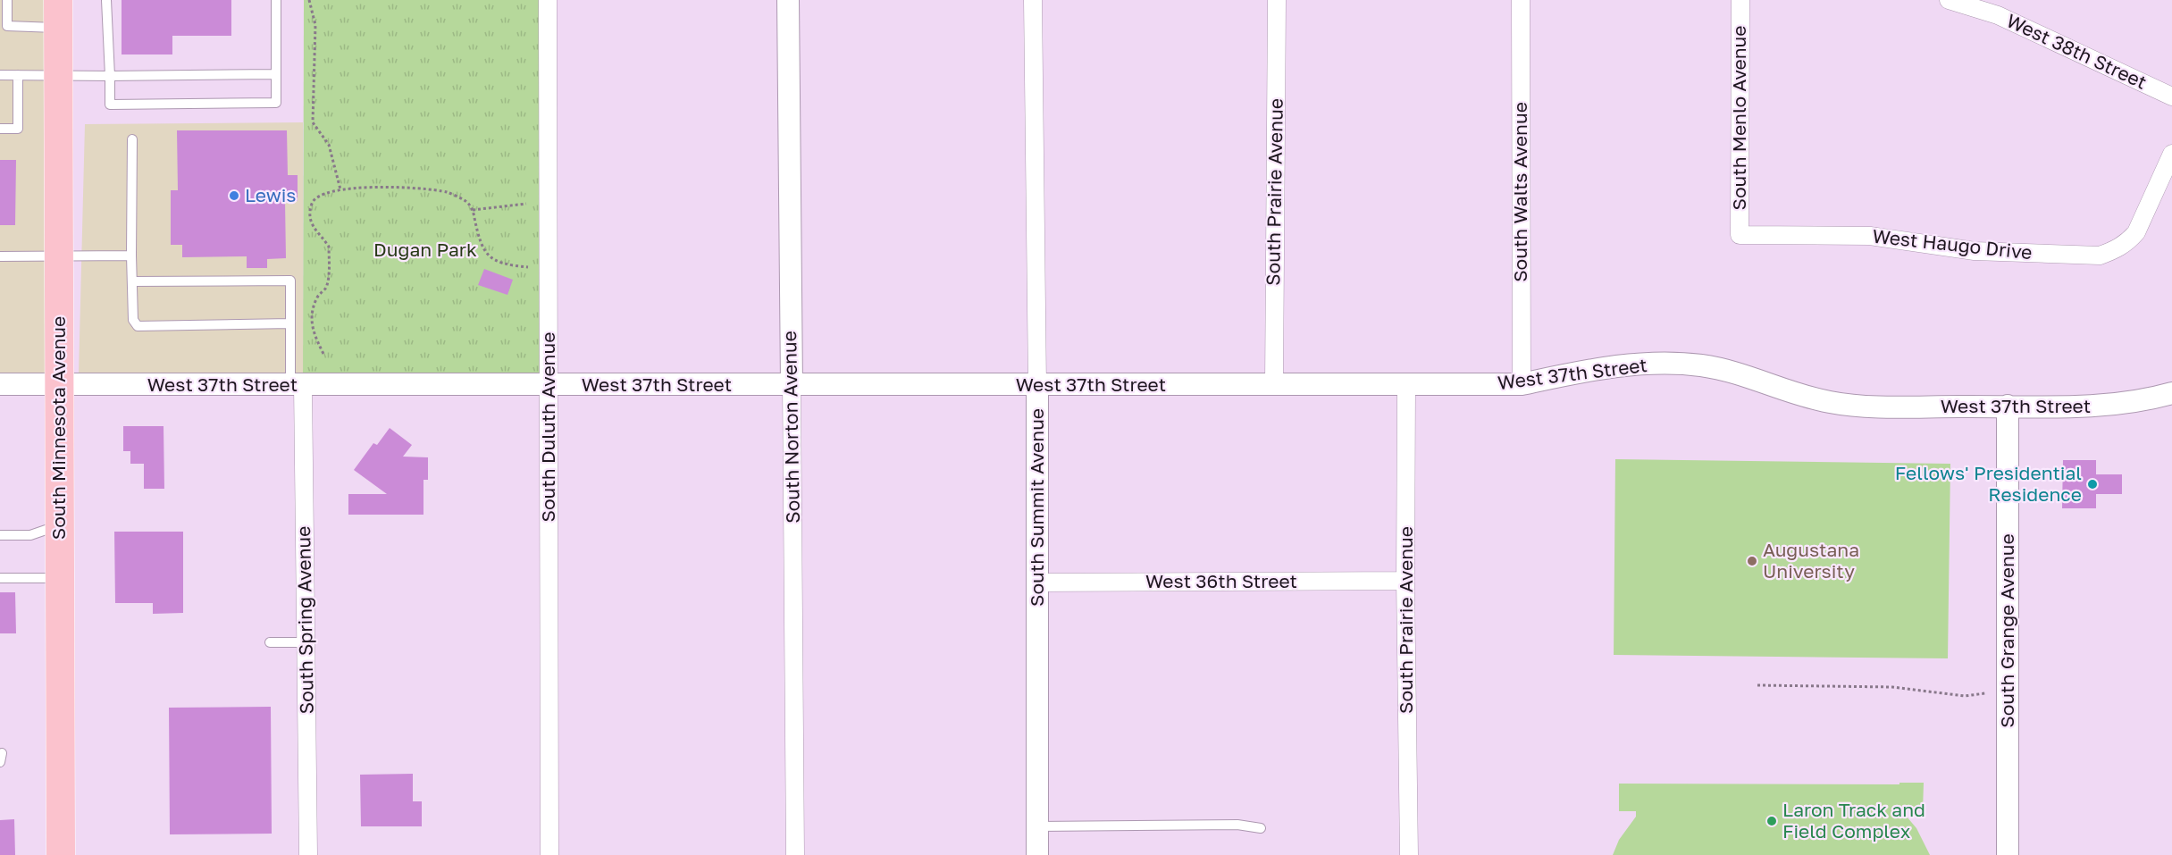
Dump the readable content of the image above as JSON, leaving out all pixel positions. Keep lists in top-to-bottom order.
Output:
{
  "streets": {
    "main road": ["South Minnesota Avenue"],
    "street": [
      "West 38th Street",
      "South Menlo Avenue",
      "South Prairie Avenue",
      "South Walts Avenue",
      "West Haugo Drive",
      "West 37th Street",
      "South Duluth Avenue",
      "South Norton Avenue",
      "South Summit Avenue",
      "West 36th Street",
      "South Spring Avenue",
      "South Grange Avenue"
    ]
  },
  "crossings": [
    ["South Menlo Avenue", "West Haugo Drive"],
    ["South Prairie Avenue", "West 37th Street"],
    ["South Prairie Avenue", "West 36th Street"],
    ["South Walts Avenue", "West 37th Street"],
    ["West 37th Street", "South Duluth Avenue"],
    ["West 37th Street", "South Norton Avenue"],
    ["West 37th Street", "South Minnesota Avenue"],
    ["West 37th Street", "South Summit Avenue"],
    ["West 37th Street", "South Spring Avenue"],
    ["West 37th Street", "South Grange Avenue"],
    ["South Summit Avenue", "West 36th Street"]
  ],
  "parks": ["Dugan Park"],
  "places": [
    "Lewis",
    "Fellows' Presidential Residence",
    "Augustana University",
    "Laron Track and Field Complex"
  ]
}
